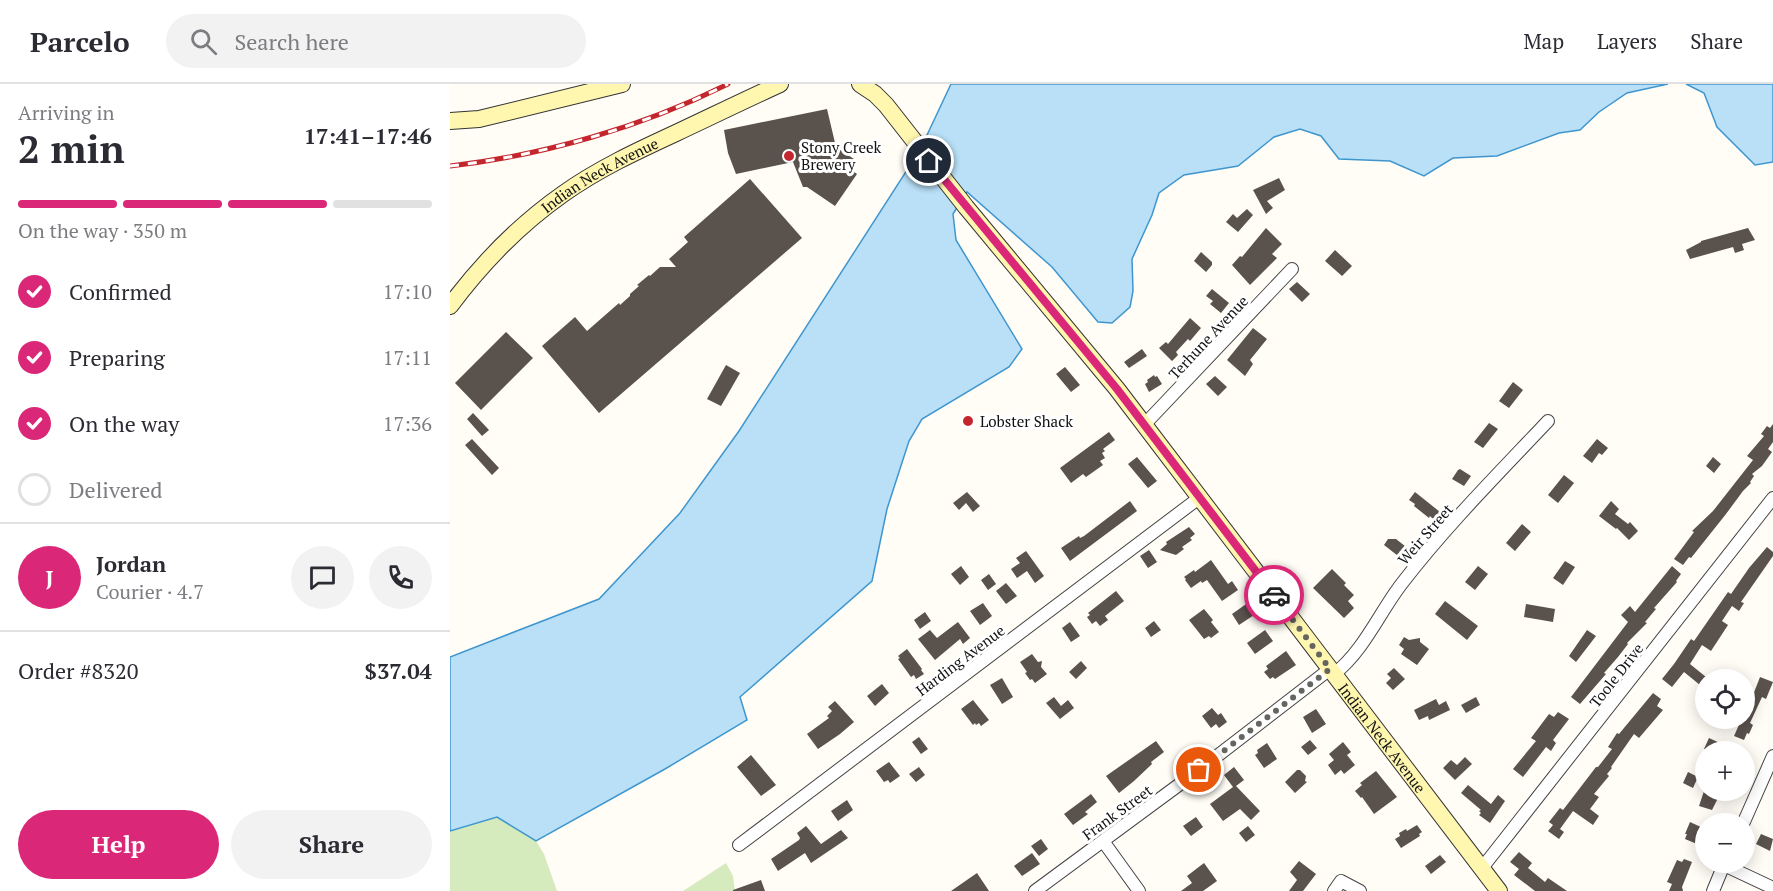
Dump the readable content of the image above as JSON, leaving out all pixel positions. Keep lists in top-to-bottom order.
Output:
{
  "streets": {
    "street": [
      "Indian Neck Avenue",
      "Terhune Avenue",
      "Weir Street",
      "Harding Avenue",
      "Toole Drive",
      "Frank Street"
    ]
  },
  "crossings": [
    ["Indian Neck Avenue", "Terhune Avenue"],
    ["Indian Neck Avenue", "Weir Street"],
    ["Indian Neck Avenue", "Harding Avenue"],
    ["Indian Neck Avenue", "Toole Drive"],
    ["Indian Neck Avenue", "Frank Street"],
    ["Weir Street", "Frank Street"]
  ],
  "places": ["Stony Creek Brewery", "Lobster Shack"],
  "page": {
    "header": "Parcelo",
    "search": "Search here",
    "nav": ["Map", "Layers", "Share"],
    "heading": ["2 min", "Arriving in", "17:41–17:46"],
    "panel": [
      "Jordan",
      "Courier · 4.7",
      "Order #8320",
      "$37.04"
    ],
    "bar": "On the way · 350 m",
    "list": [
      ["Confirmed", "17:10"],
      ["Preparing", "17:11"],
      ["On the way", "17:36"],
      "Delivered"
    ],
    "round": "J",
    "map_buttons": ["+", "−"],
    "buttons": ["Help", "Share"]
  }
}
